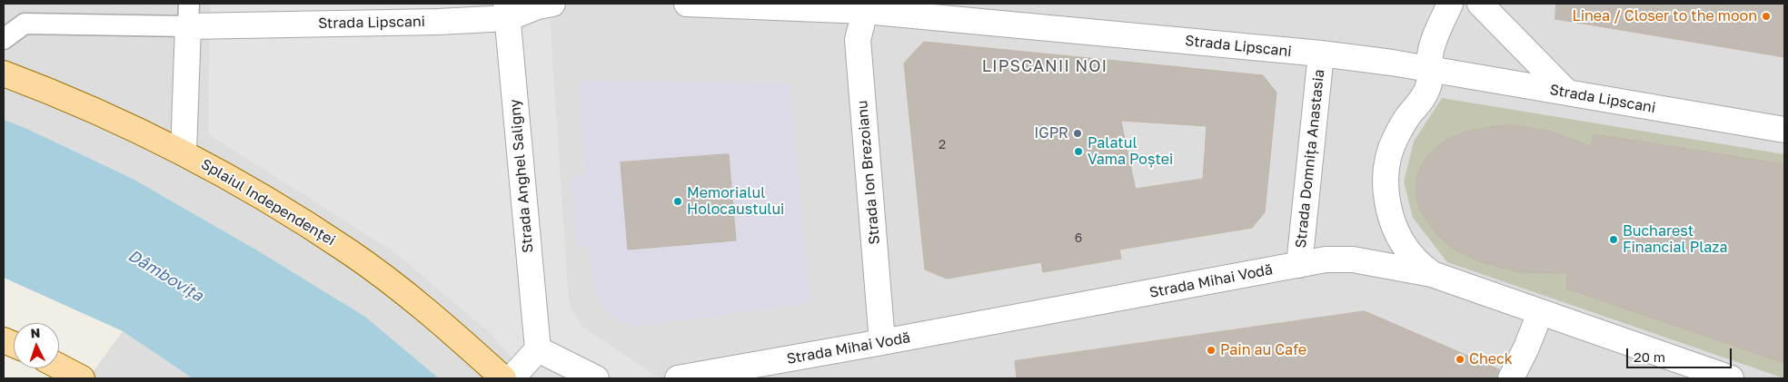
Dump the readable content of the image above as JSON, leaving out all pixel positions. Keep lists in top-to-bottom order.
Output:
{
  "streets": {
    "main road": ["Splaiul Independenței"],
    "street": [
      "Strada Lipscani",
      "Strada Domnița Anastasia",
      "Strada Ion Brezoianu",
      "Strada Anghel Saligny",
      "Strada Mihai Vodă"
    ]
  },
  "crossings": [
    ["Strada Lipscani", "Strada Domnița Anastasia"],
    ["Strada Lipscani", "Strada Ion Brezoianu"],
    ["Strada Lipscani", "Strada Anghel Saligny"],
    ["Strada Domnița Anastasia", "Strada Mihai Vodă"],
    ["Strada Ion Brezoianu", "Strada Mihai Vodă"]
  ],
  "districts": ["LIPSCANII NOI"],
  "water": ["Dâmbovița"],
  "places": [
    "Linea / Closer to the moon",
    "IGPR",
    "Palatul Vama Poștei",
    "Memorialul Holocaustului",
    "Bucharest Financial Plaza",
    "Pain au Cafe",
    "Check"
  ],
  "house_numbers": ["2", "6"],
  "scale_bar": "20 m",
  "north": "top"
}
